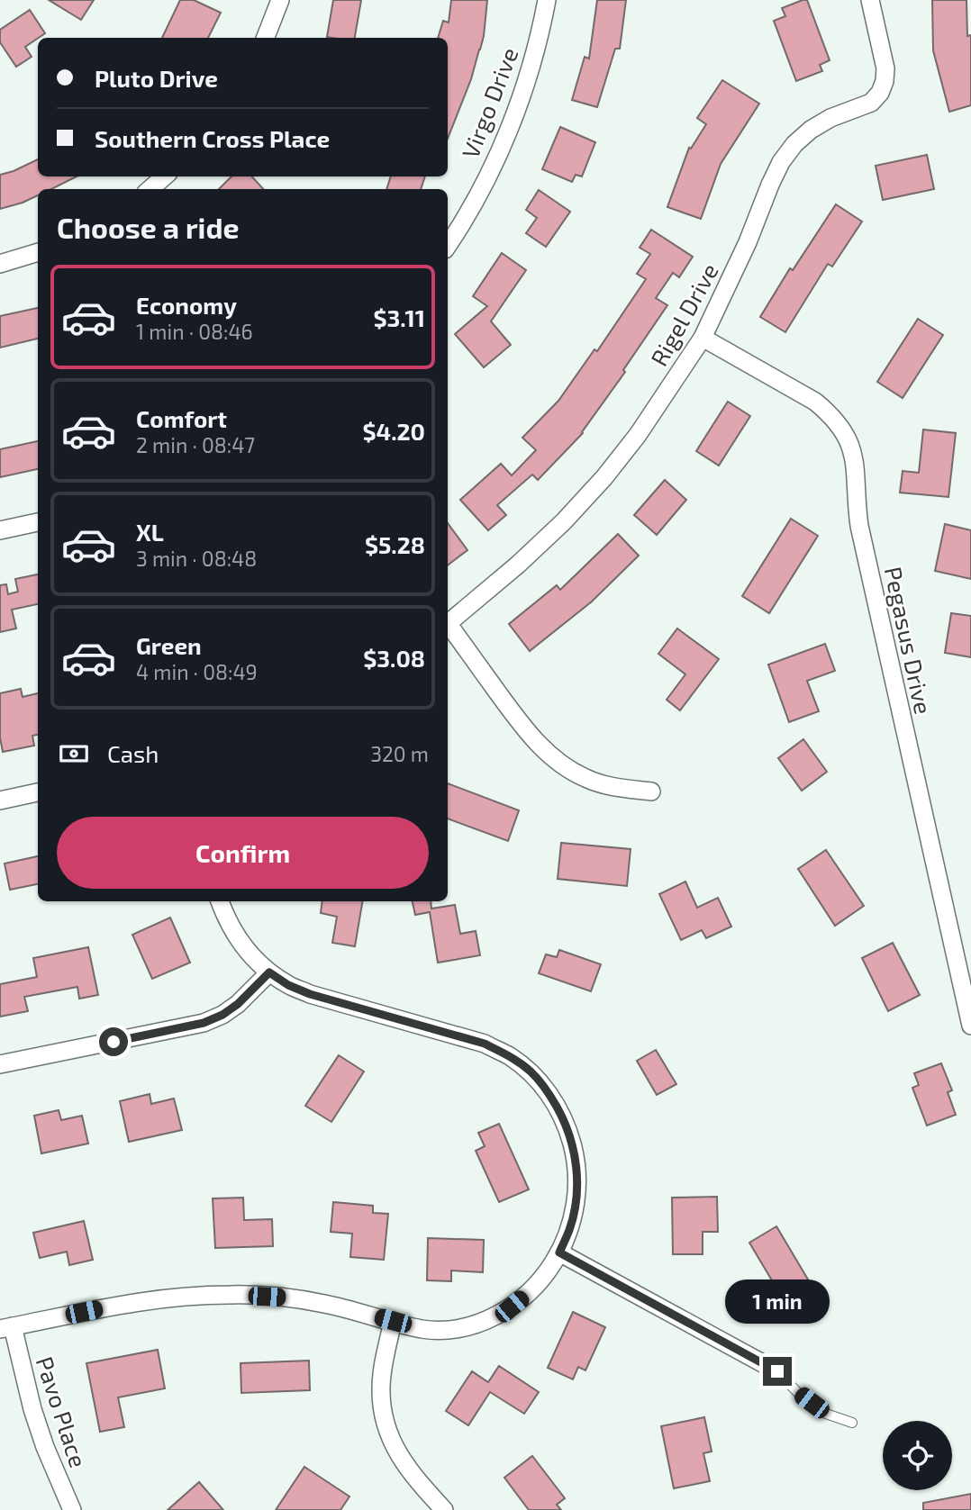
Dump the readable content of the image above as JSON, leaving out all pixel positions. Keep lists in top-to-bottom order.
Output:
{
  "streets": {
    "street": [
      "Virgo Drive",
      "Rigel Drive",
      "Pegasus Drive",
      "Pavo Place"
    ]
  },
  "crossings": [
    ["Rigel Drive", "Pegasus Drive"]
  ],
  "page": {
    "banner": ["Pluto Drive", "Southern Cross Place"],
    "heading": "Choose a ride",
    "list": [
      {
        "name": "Economy",
        "note": "1 min · 08:46",
        "value": "$3.11"
      },
      {
        "name": "Comfort",
        "note": "2 min · 08:47",
        "value": "$4.20"
      },
      {
        "name": "XL",
        "note": "3 min · 08:48",
        "value": "$5.28"
      },
      {
        "name": "Green",
        "note": "4 min · 08:49",
        "value": "$3.08"
      }
    ],
    "pay": ["Cash", "320 m"],
    "buttons": "Confirm",
    "bubble": "1 min"
  }
}
